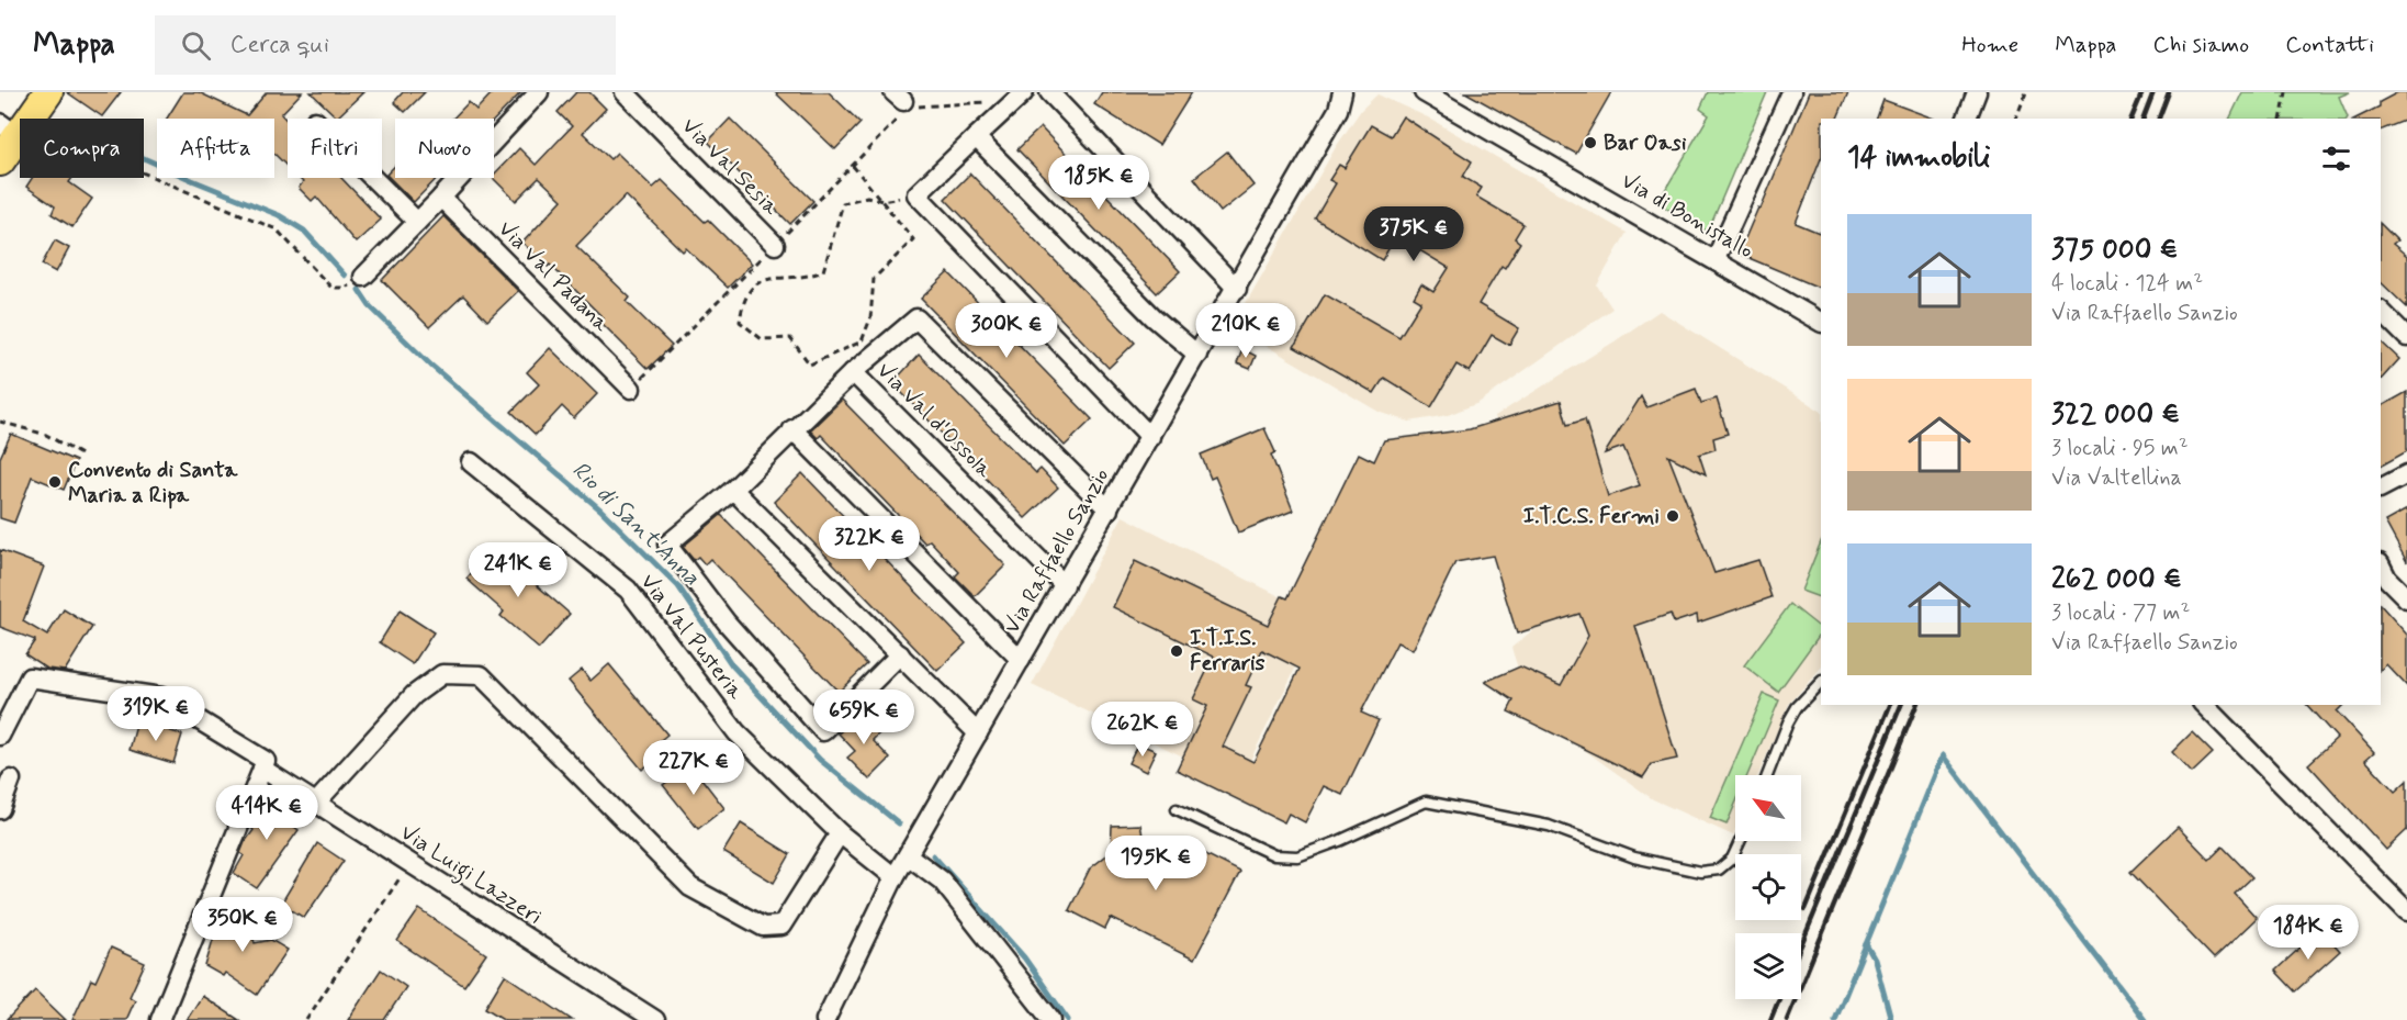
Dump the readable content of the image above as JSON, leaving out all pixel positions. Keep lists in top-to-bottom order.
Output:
{
  "streets": {
    "street": [
      "Via Val Sesia",
      "Via di Bonistallo",
      "Via Val Padana",
      "Via Val d'Ossola",
      "Via Raffaello Sanzio",
      "Via Val Pusteria",
      "Via Luigi Lazzeri"
    ]
  },
  "crossings": [
    ["Via Val d'Ossola", "Via Raffaello Sanzio"],
    ["Via Raffaello Sanzio", "Via Val Pusteria"]
  ],
  "water": ["Rio di Sant'Anna"],
  "places": [
    "Bar Oasi",
    "Convento di Santa Maria a Ripa",
    "I.T.C.S. Fermi",
    "I.T.I.S. Ferraris"
  ],
  "north": "top left",
  "page": {
    "header": "Mappa",
    "search": "Cerca qui",
    "nav": [
      "Home",
      "Mappa",
      "Chi siamo",
      "Contatti"
    ],
    "chip": [
      "Compra",
      "Affitta",
      "Filtri",
      "Nuovo"
    ],
    "heading": "14 immobili",
    "price": [
      "185K €",
      "375K €",
      "300K €",
      "210K €",
      "322K €",
      "241K €",
      "319K €",
      "659K €",
      "262K €",
      "227K €",
      "414K €",
      "195K €",
      "350K €",
      "184K €"
    ],
    "list": [
      {
        "name": "375 000 €",
        "note": "4 locali · 124 m² · Via Raffaello Sanzio"
      },
      {
        "name": "322 000 €",
        "note": "3 locali · 95 m² · Via Valtellina"
      },
      {
        "name": "262 000 €",
        "note": "3 locali · 77 m² · Via Raffaello Sanzio"
      }
    ]
  }
}
